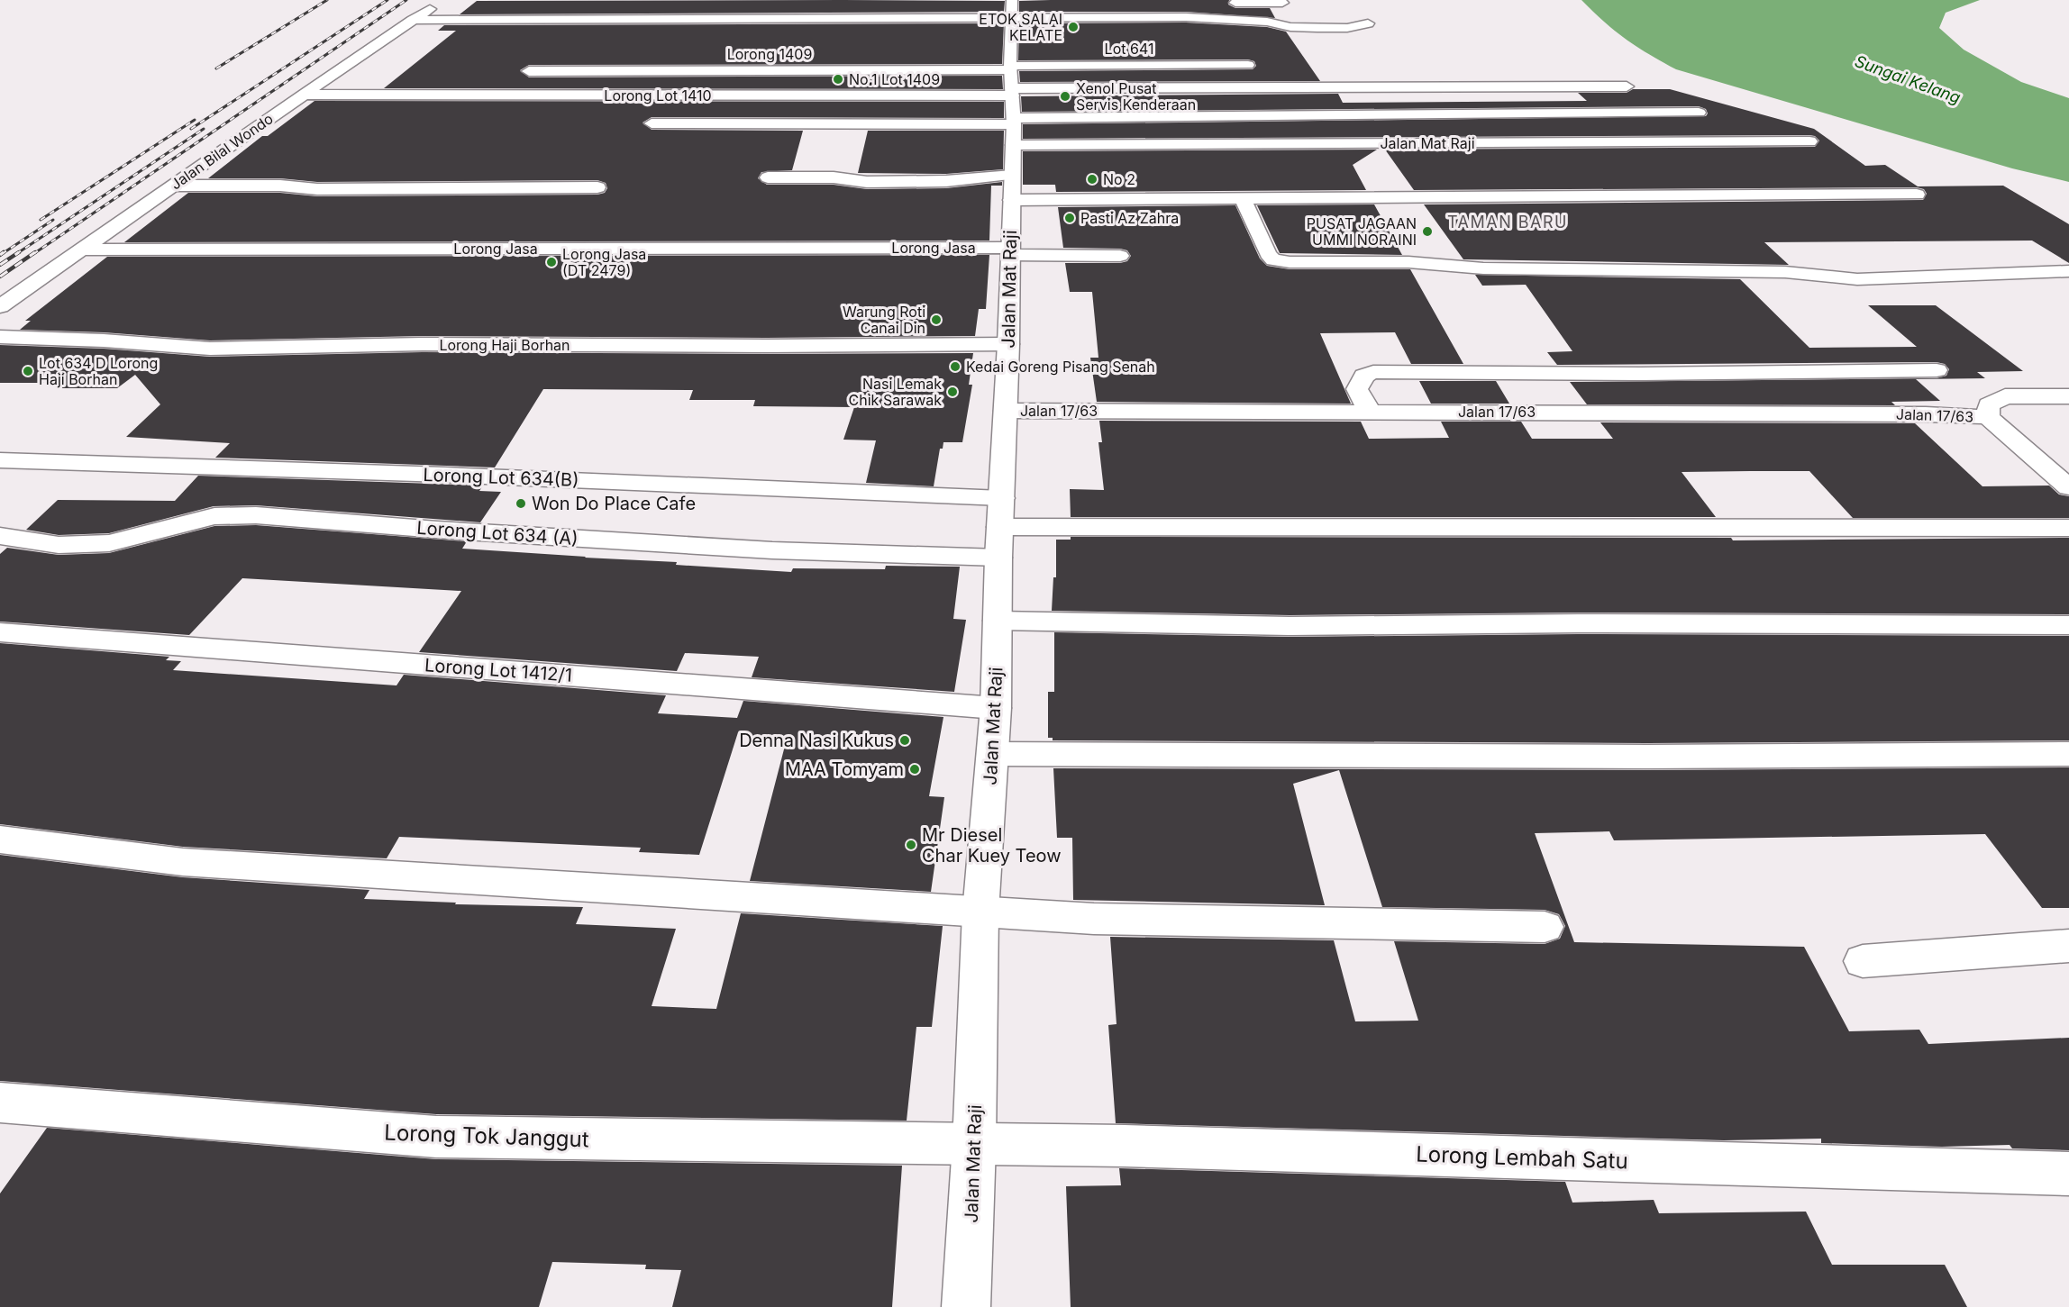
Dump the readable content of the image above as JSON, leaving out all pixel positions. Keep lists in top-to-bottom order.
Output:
{
  "streets": {
    "street": [
      "Lot 641",
      "Lorong 1409",
      "Lorong Lot 1410",
      "Jalan Mat Raji",
      "Jalan Bilal Wondo",
      "Lorong Jasa",
      "Lorong Haji Borhan",
      "Jalan 17/63",
      "Lorong Lot 634(B)",
      "Lorong Lot 634 (A)",
      "Lorong Lot 1412/1",
      "Lorong Tok Janggut",
      "Lorong Lembah Satu"
    ]
  },
  "crossings": [
    ["Lot 641", "Lorong 1409"],
    ["Lot 641", "Lorong Lot 1410"],
    ["Lot 641", "Jalan Mat Raji"],
    ["Lorong 1409", "Lorong Lot 1410"],
    ["Lorong 1409", "Jalan Mat Raji"],
    ["Lorong Lot 1410", "Jalan Mat Raji"],
    ["Lorong Lot 1410", "Jalan Bilal Wondo"],
    ["Jalan Mat Raji", "Lorong Jasa"],
    ["Jalan Mat Raji", "Lorong Haji Borhan"],
    ["Jalan Mat Raji", "Jalan 17/63"],
    ["Jalan Mat Raji", "Lorong Lot 634(B)"],
    ["Jalan Mat Raji", "Lorong Lot 634 (A)"],
    ["Jalan Mat Raji", "Lorong Lot 1412/1"],
    ["Jalan Mat Raji", "Lorong Tok Janggut"],
    ["Jalan Mat Raji", "Lorong Lembah Satu"],
    ["Jalan Bilal Wondo", "Lorong Jasa"],
    ["Lorong Tok Janggut", "Lorong Lembah Satu"]
  ],
  "districts": ["TAMAN BARU"],
  "water": ["Sungai Kelang"],
  "places": [
    "ETOK SALAI KELATE",
    "No.1 Lot 1409",
    "Xenol Pusat Servis Kenderaan",
    "No 2",
    "Pasti Az Zahra",
    "PUSAT JAGAAN UMMI NORAINI",
    "Lorong Jasa (DT 2479)",
    "Warung Roti Canai Din",
    "Kedai Goreng Pisang Senah",
    "Lot 634 D Lorong Haji Borhan",
    "Nasi Lemak Chik Sarawak",
    "Won Do Place Cafe",
    "Denna Nasi Kukus",
    "MAA Tomyam",
    "Mr Diesel Char Kuey Teow"
  ]
}
